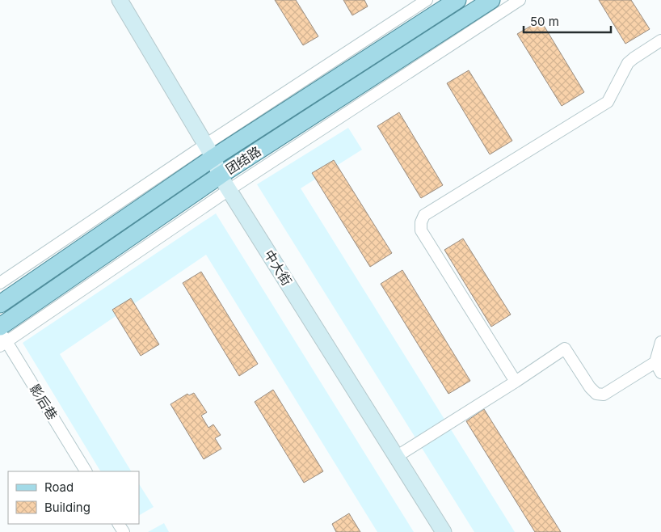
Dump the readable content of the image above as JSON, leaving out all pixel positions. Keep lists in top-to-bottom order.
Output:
{
  "streets": {
    "main road": ["团结路", "中大街"],
    "street": ["影后巷"]
  },
  "crossings": [
    ["团结路", "中大街"],
    ["团结路", "影后巷"]
  ],
  "legend": ["Road", "Building"],
  "scale_bar": "50 m"
}
